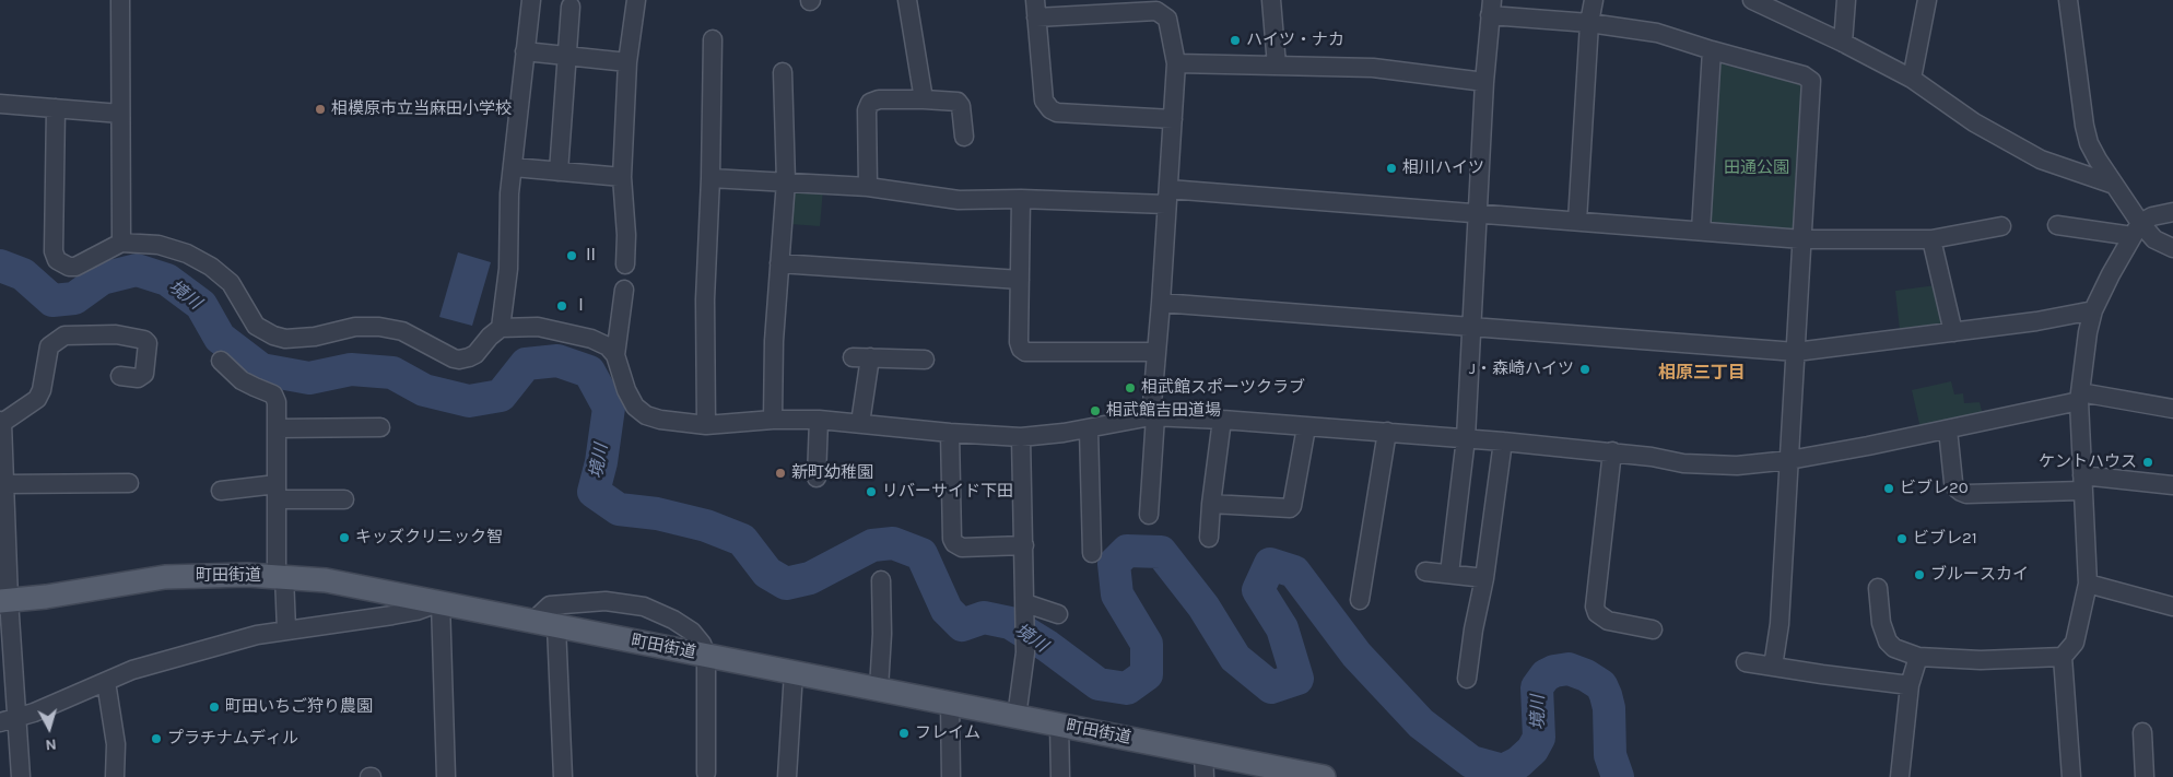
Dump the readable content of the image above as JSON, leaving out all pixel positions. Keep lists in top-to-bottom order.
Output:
{
  "streets": {
    "main road": ["町田街道"]
  },
  "districts": ["相原三丁目"],
  "water": ["境川"],
  "parks": ["田通公園"],
  "places": [
    "ハイツ・ナカ",
    "相模原市立当麻田小学校",
    "相川ハイツ",
    "Ⅱ",
    "Ⅰ",
    "J・森崎ハイツ",
    "相武館スポーツクラブ",
    "相武館吉田道場",
    "ケントハウス",
    "新町幼稚園",
    "ビブレ20",
    "リバーサイド下田",
    "キッズクリニック智",
    "ビブレ21",
    "ブルースカイ",
    "町田いちご狩り農園",
    "フレイム",
    "プラチナムディル"
  ],
  "north": "bottom"
}
